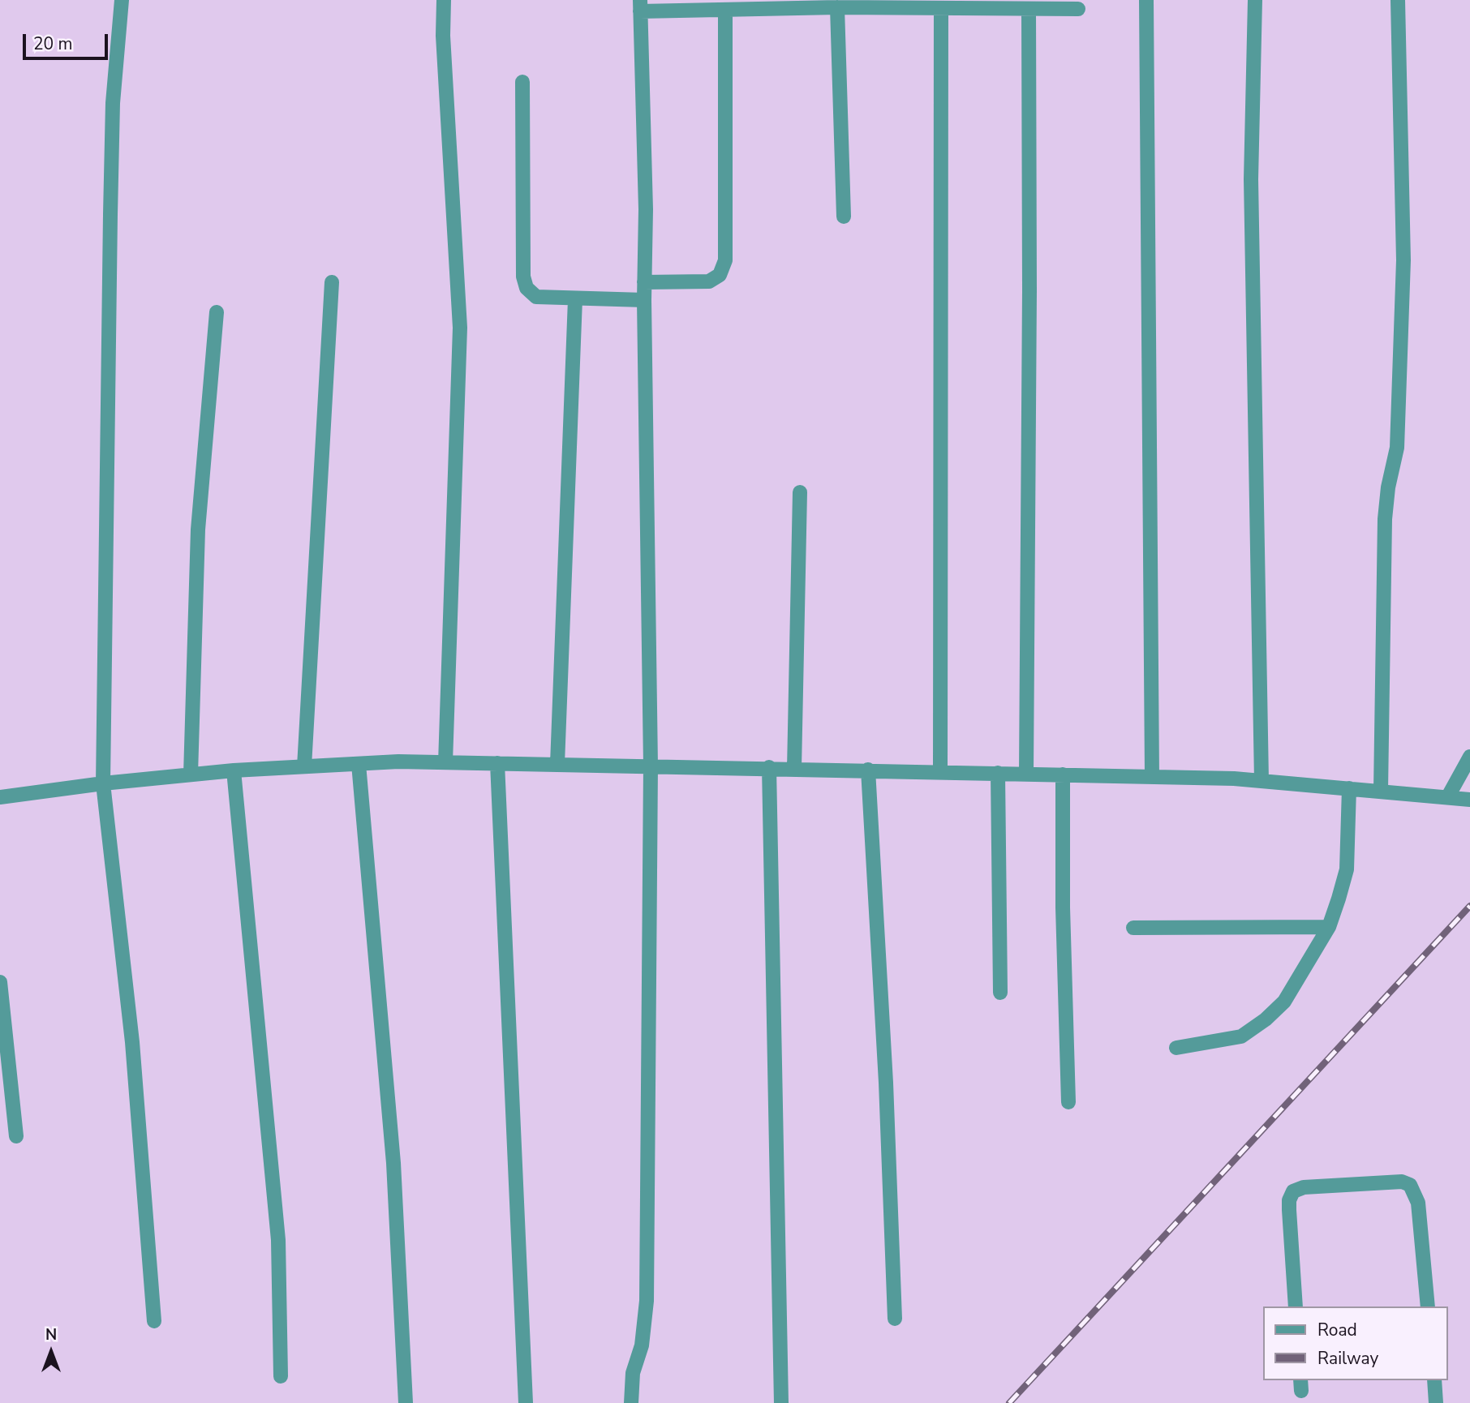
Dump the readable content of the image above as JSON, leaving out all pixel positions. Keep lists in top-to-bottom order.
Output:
{
  "legend": ["Road", "Railway"],
  "scale_bar": "20 m",
  "north": "top"
}
